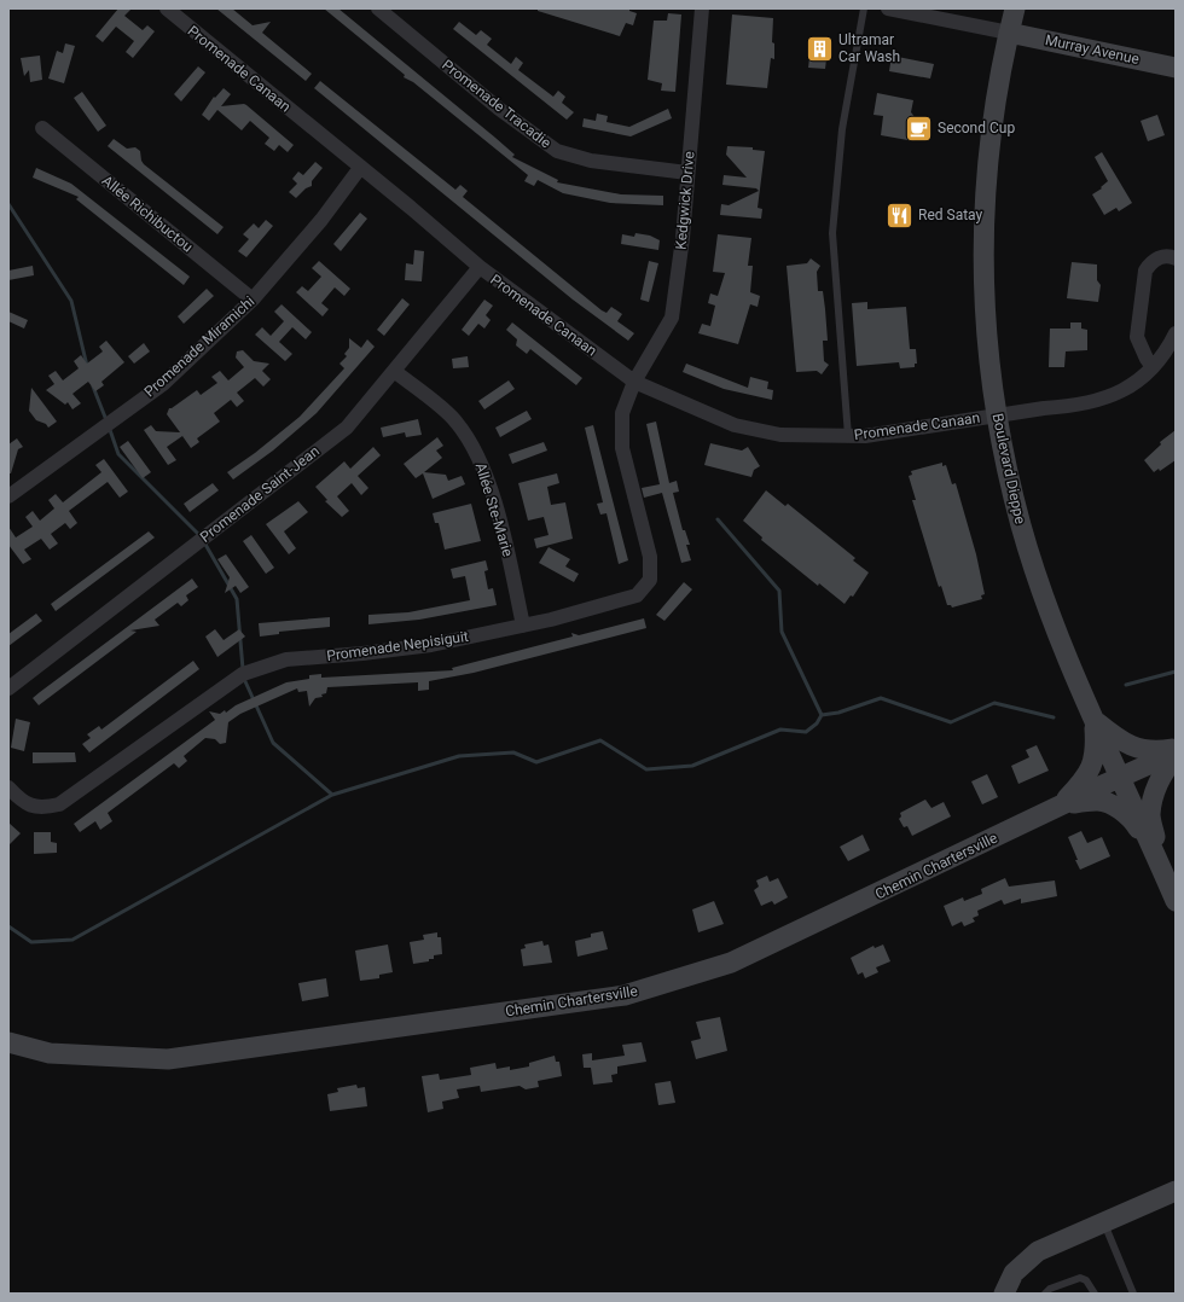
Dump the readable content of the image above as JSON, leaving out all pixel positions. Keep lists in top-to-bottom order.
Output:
{
  "streets": {
    "street": [
      "Murray Avenue",
      "Promenade Canaan",
      "Promenade Tracadie",
      "Kedgwick Drive",
      "Allée Richibuctou",
      "Promenade Miramichi",
      "Boulevard Dieppe",
      "Promenade Saint-Jean",
      "Allée Ste-Marie",
      "Promenade Nepisiguit",
      "Chemin Chartersville"
    ]
  },
  "crossings": [
    ["Murray Avenue", "Boulevard Dieppe"],
    ["Promenade Canaan", "Kedgwick Drive"],
    ["Promenade Canaan", "Promenade Miramichi"],
    ["Promenade Canaan", "Boulevard Dieppe"],
    ["Promenade Canaan", "Promenade Saint-Jean"],
    ["Promenade Canaan", "Promenade Nepisiguit"],
    ["Promenade Tracadie", "Kedgwick Drive"],
    ["Kedgwick Drive", "Promenade Nepisiguit"],
    ["Allée Richibuctou", "Promenade Miramichi"],
    ["Boulevard Dieppe", "Chemin Chartersville"],
    ["Promenade Saint-Jean", "Allée Ste-Marie"],
    ["Allée Ste-Marie", "Promenade Nepisiguit"]
  ],
  "places": {
    "building": ["Ultramar Car Wash"],
    "cafe": ["Second Cup"],
    "restaurant": ["Red Satay"]
  }
}
